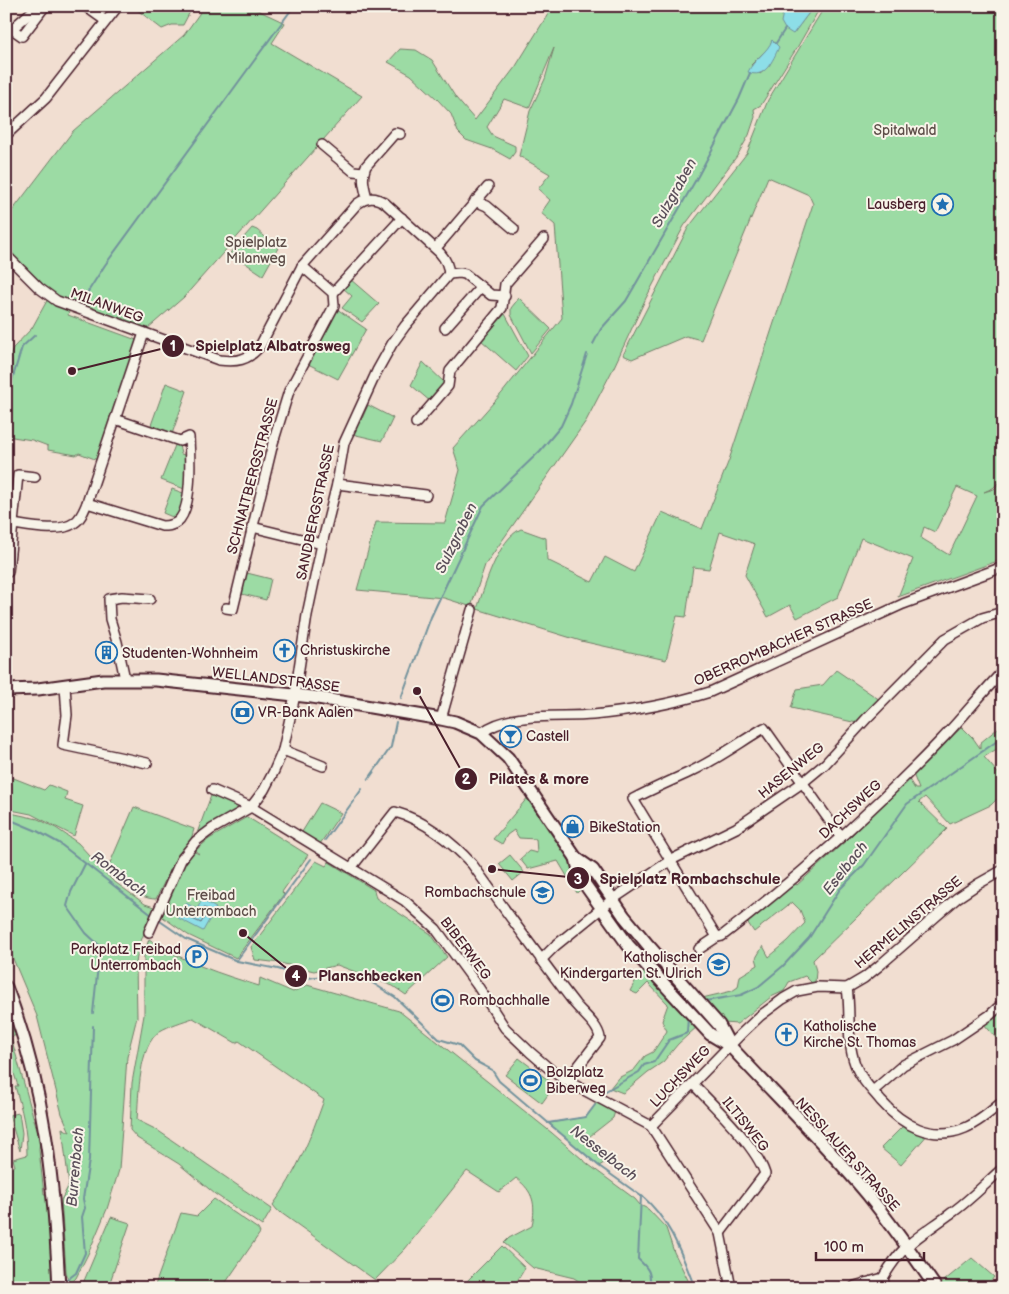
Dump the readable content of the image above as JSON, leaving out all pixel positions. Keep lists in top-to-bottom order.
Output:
{
  "streets": {
    "main road": ["WELLANDSTRASSE", "NESSLAUER STRASSE"],
    "street": [
      "MILANWEG",
      "SCHNAITBERGSTRASSE",
      "SANDBERGSTRASSE",
      "OBERROMBACHER STRASSE",
      "HASENWEG",
      "DACHSWEG",
      "HERMELINSTRASSE",
      "BIBERWEG",
      "LUCHSWEG",
      "ILTISWEG"
    ]
  },
  "crossings": [
    ["SANDBERGSTRASSE", "WELLANDSTRASSE"],
    ["SANDBERGSTRASSE", "BIBERWEG"],
    ["OBERROMBACHER STRASSE", "WELLANDSTRASSE"],
    ["OBERROMBACHER STRASSE", "NESSLAUER STRASSE"],
    ["WELLANDSTRASSE", "NESSLAUER STRASSE"],
    ["HASENWEG", "NESSLAUER STRASSE"],
    ["BIBERWEG", "LUCHSWEG"],
    ["BIBERWEG", "ILTISWEG"],
    ["LUCHSWEG", "ILTISWEG"],
    ["LUCHSWEG", "NESSLAUER STRASSE"]
  ],
  "water": [
    "Sulzgraben",
    "Eselbach",
    "Rombach",
    "Nesselbach",
    "Burrenbach"
  ],
  "parks": ["Spitalwald", "Spielplatz Milanweg", "Freibad Unterrombach"],
  "places": {
    "place": ["Lausberg"],
    "other": [
      "Spielplatz Albatrosweg",
      "Pilates & more",
      "Spielplatz Rombachschule",
      "Planschbecken"
    ],
    "church": ["Christuskirche", "Katholische Kirche St. Thomas"],
    "building": ["Studenten-Wohnheim"],
    "bank": ["VR-Bank Aalen"],
    "bar": ["Castell"],
    "shop": ["BikeStation"],
    "school or university": ["Rombachschule", "Katholischer Kindergarten St. Ulrich"],
    "parking": ["Parkplatz Freibad Unterrombach"],
    "sports": ["Rombachhalle", "Bolzplatz Biberweg"]
  },
  "scale_bar": "100 m"
}
